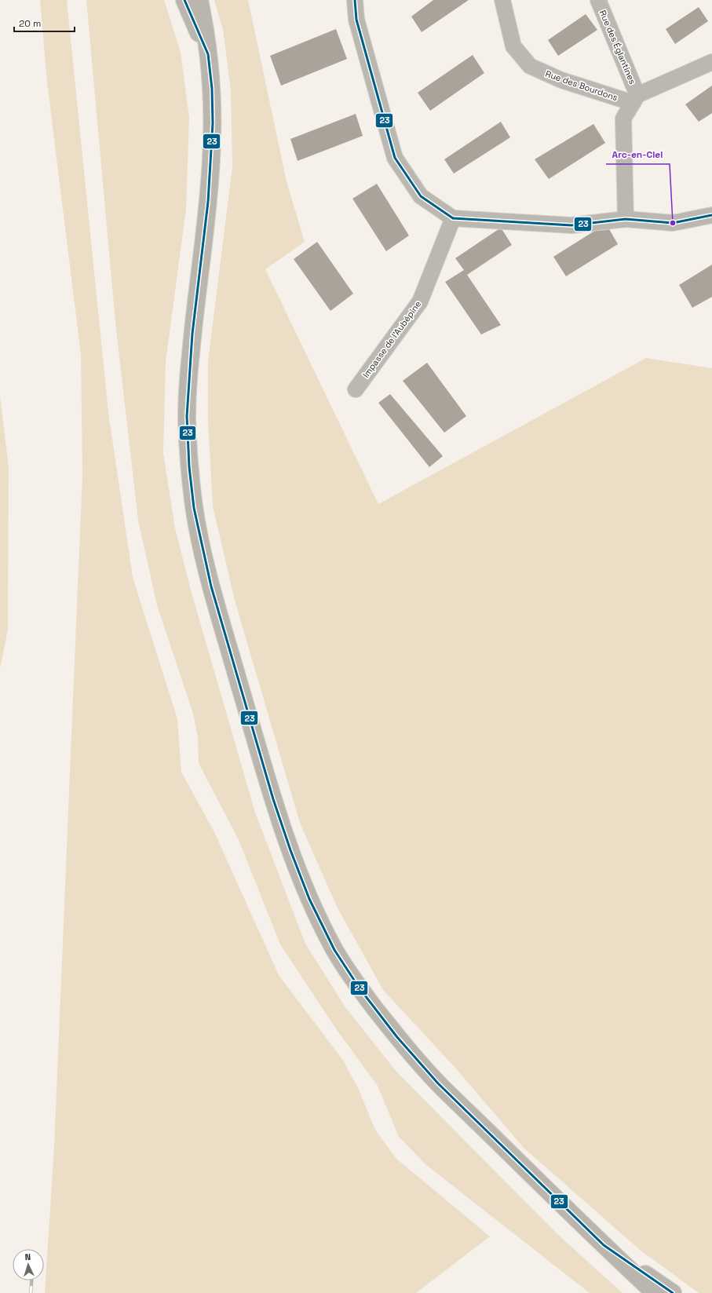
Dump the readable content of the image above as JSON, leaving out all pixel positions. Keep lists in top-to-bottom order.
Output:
{
  "streets": {
    "street": ["Rue des Églantines", "Rue des Bourdons", "Impasse de l'Aubépine"]
  },
  "crossings": [
    ["Rue des Églantines", "Rue des Bourdons"]
  ],
  "places": ["Arc-en-Ciel"],
  "lines": ["transit line 23"],
  "scale_bar": "20 m",
  "north": "top"
}
